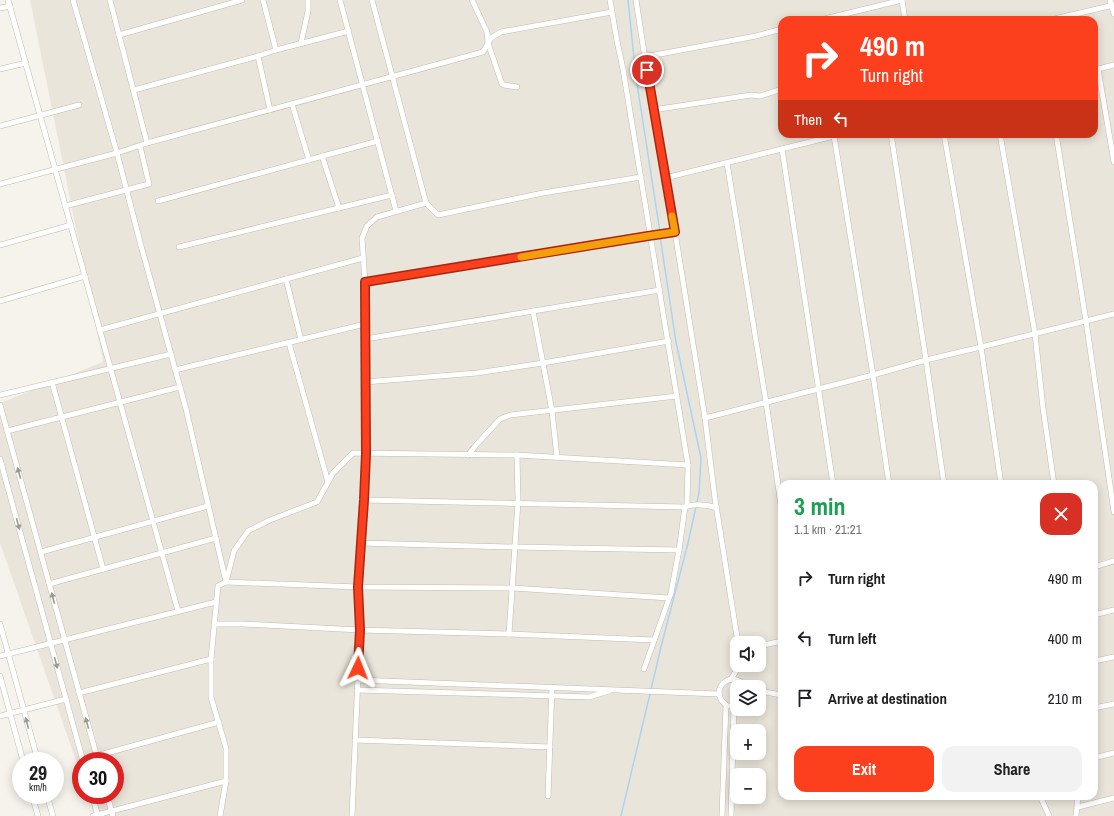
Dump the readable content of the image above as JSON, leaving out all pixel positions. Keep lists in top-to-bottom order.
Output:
{
  "page": {
    "turn": ["490 m", "Turn right"],
    "then": "Then",
    "heading": ["3 min", "1.1 km · 21:21"],
    "list": [
      {
        "name": "Turn right",
        "value": "490 m"
      },
      {
        "name": "Turn left",
        "value": "400 m"
      },
      {
        "name": "Arrive at destination",
        "value": "210 m"
      }
    ],
    "map_buttons": ["+", "−"],
    "buttons": ["Exit", "Share"],
    "speed": "29 km/h",
    "limit": "30"
  }
}
